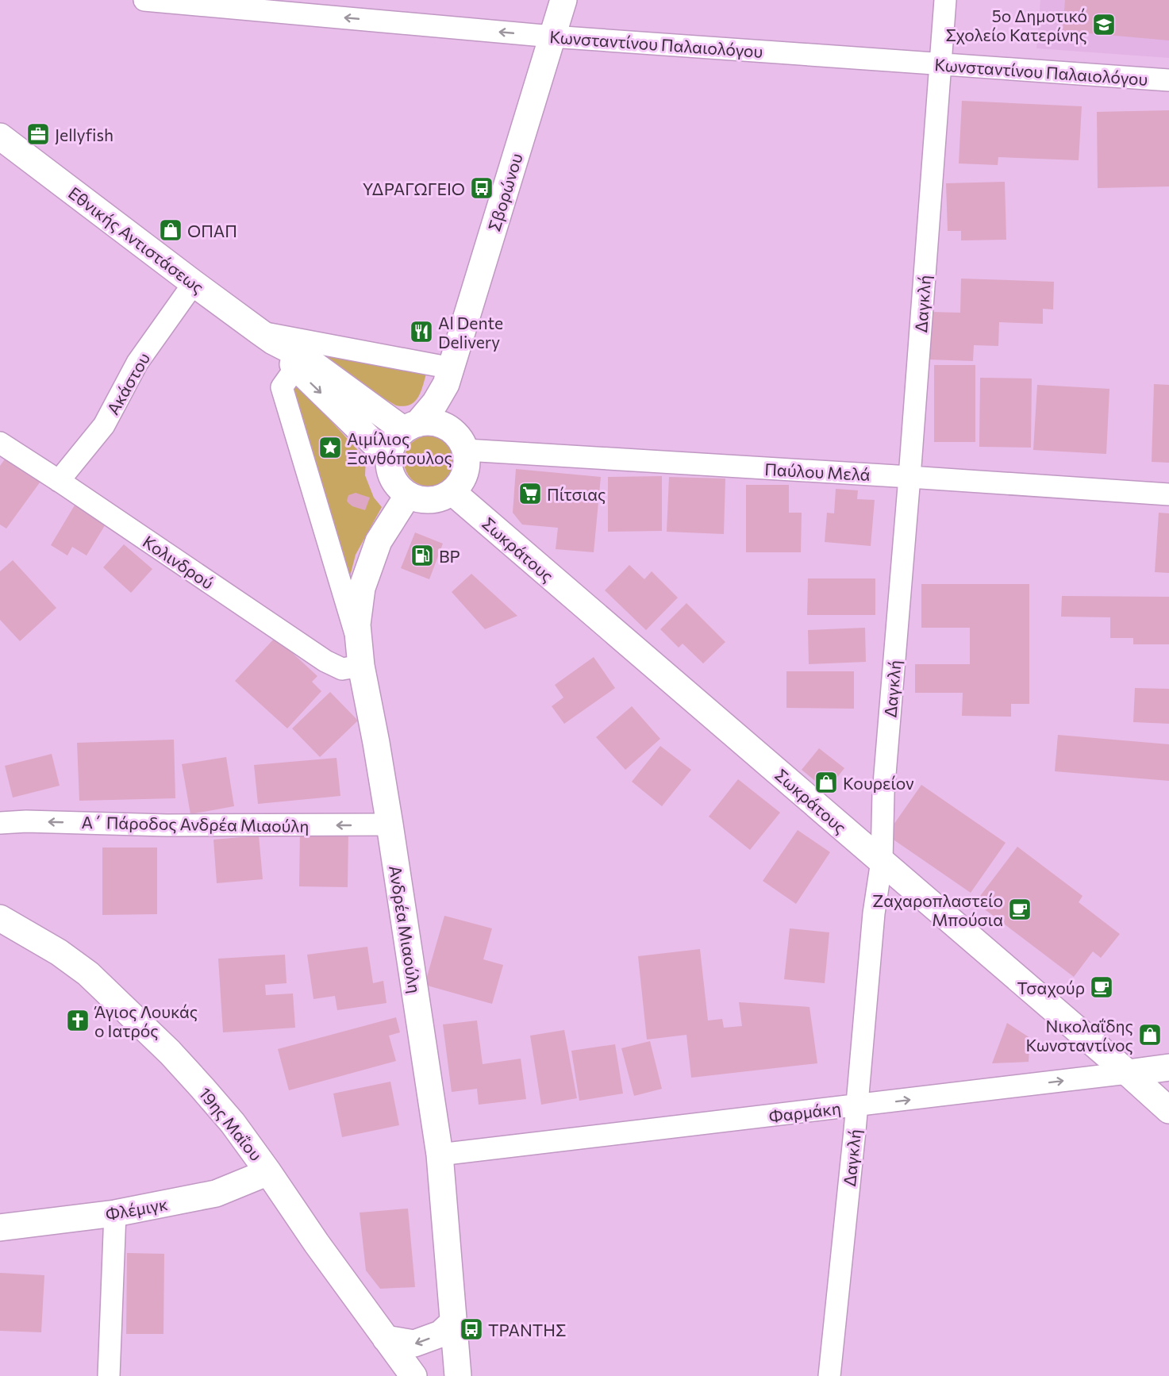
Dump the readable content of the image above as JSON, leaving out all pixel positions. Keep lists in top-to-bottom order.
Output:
{
  "streets": {
    "main road": [
      "Σβορώνου",
      "Εθνικής Αντιστάσεως",
      "Σωκράτους",
      "Ανδρέα Μιαούλη",
      "Φαρμάκη",
      "19ης Μαΐου",
      "Φλέμιγκ"
    ],
    "street": [
      "Κωνσταντίνου Παλαιολόγου",
      "Δαγκλή",
      "Ακάστου",
      "Παύλου Μελά",
      "Κολινδρού",
      "Α΄ Πάροδος Ανδρέα Μιαούλη"
    ]
  },
  "crossings": [
    ["Κωνσταντίνου Παλαιολόγου", "Σβορώνου"],
    ["Κωνσταντίνου Παλαιολόγου", "Δαγκλή"],
    ["Εθνικής Αντιστάσεως", "Ακάστου"],
    ["Δαγκλή", "Παύλου Μελά"],
    ["Δαγκλή", "Σωκράτους"],
    ["Δαγκλή", "Φαρμάκη"],
    ["Ακάστου", "Κολινδρού"],
    ["Παύλου Μελά", "Σωκράτους"],
    ["Παύλου Μελά", "Ανδρέα Μιαούλη"],
    ["Σωκράτους", "Ανδρέα Μιαούλη"],
    ["Σωκράτους", "Φαρμάκη"],
    ["Κολινδρού", "Ανδρέα Μιαούλη"],
    ["Α΄ Πάροδος Ανδρέα Μιαούλη", "Ανδρέα Μιαούλη"],
    ["Ανδρέα Μιαούλη", "Φαρμάκη"],
    ["19ης Μαΐου", "Φλέμιγκ"]
  ],
  "one_way": ["Κωνσταντίνου Παλαιολόγου", "Α΄ Πάροδος Ανδρέα Μιαούλη", "Φαρμάκη"],
  "places": {
    "school or university": ["5ο Δημοτικό Σχολείο Κατερίνης"],
    "office": ["Jellyfish"],
    "bus stop": ["ΥΔΡΑΓΩΓΕΙΟ", "ΤΡΑΝΤΗΣ"],
    "shop": ["ΟΠΑΠ", "Κουρείον", "Νικολαΐδης Κωνσταντίνος"],
    "restaurant": ["Al Dente Delivery"],
    "place": ["Αιμίλιος Ξανθόπουλος"],
    "supermarket": ["Πίτσιας"],
    "fuel station": ["BP"],
    "cafe": ["Ζαχαροπλαστείο Μπούσια", "Τσαχούρ"],
    "church": ["Άγιος Λουκάς ο Ιατρός"]
  }
}
